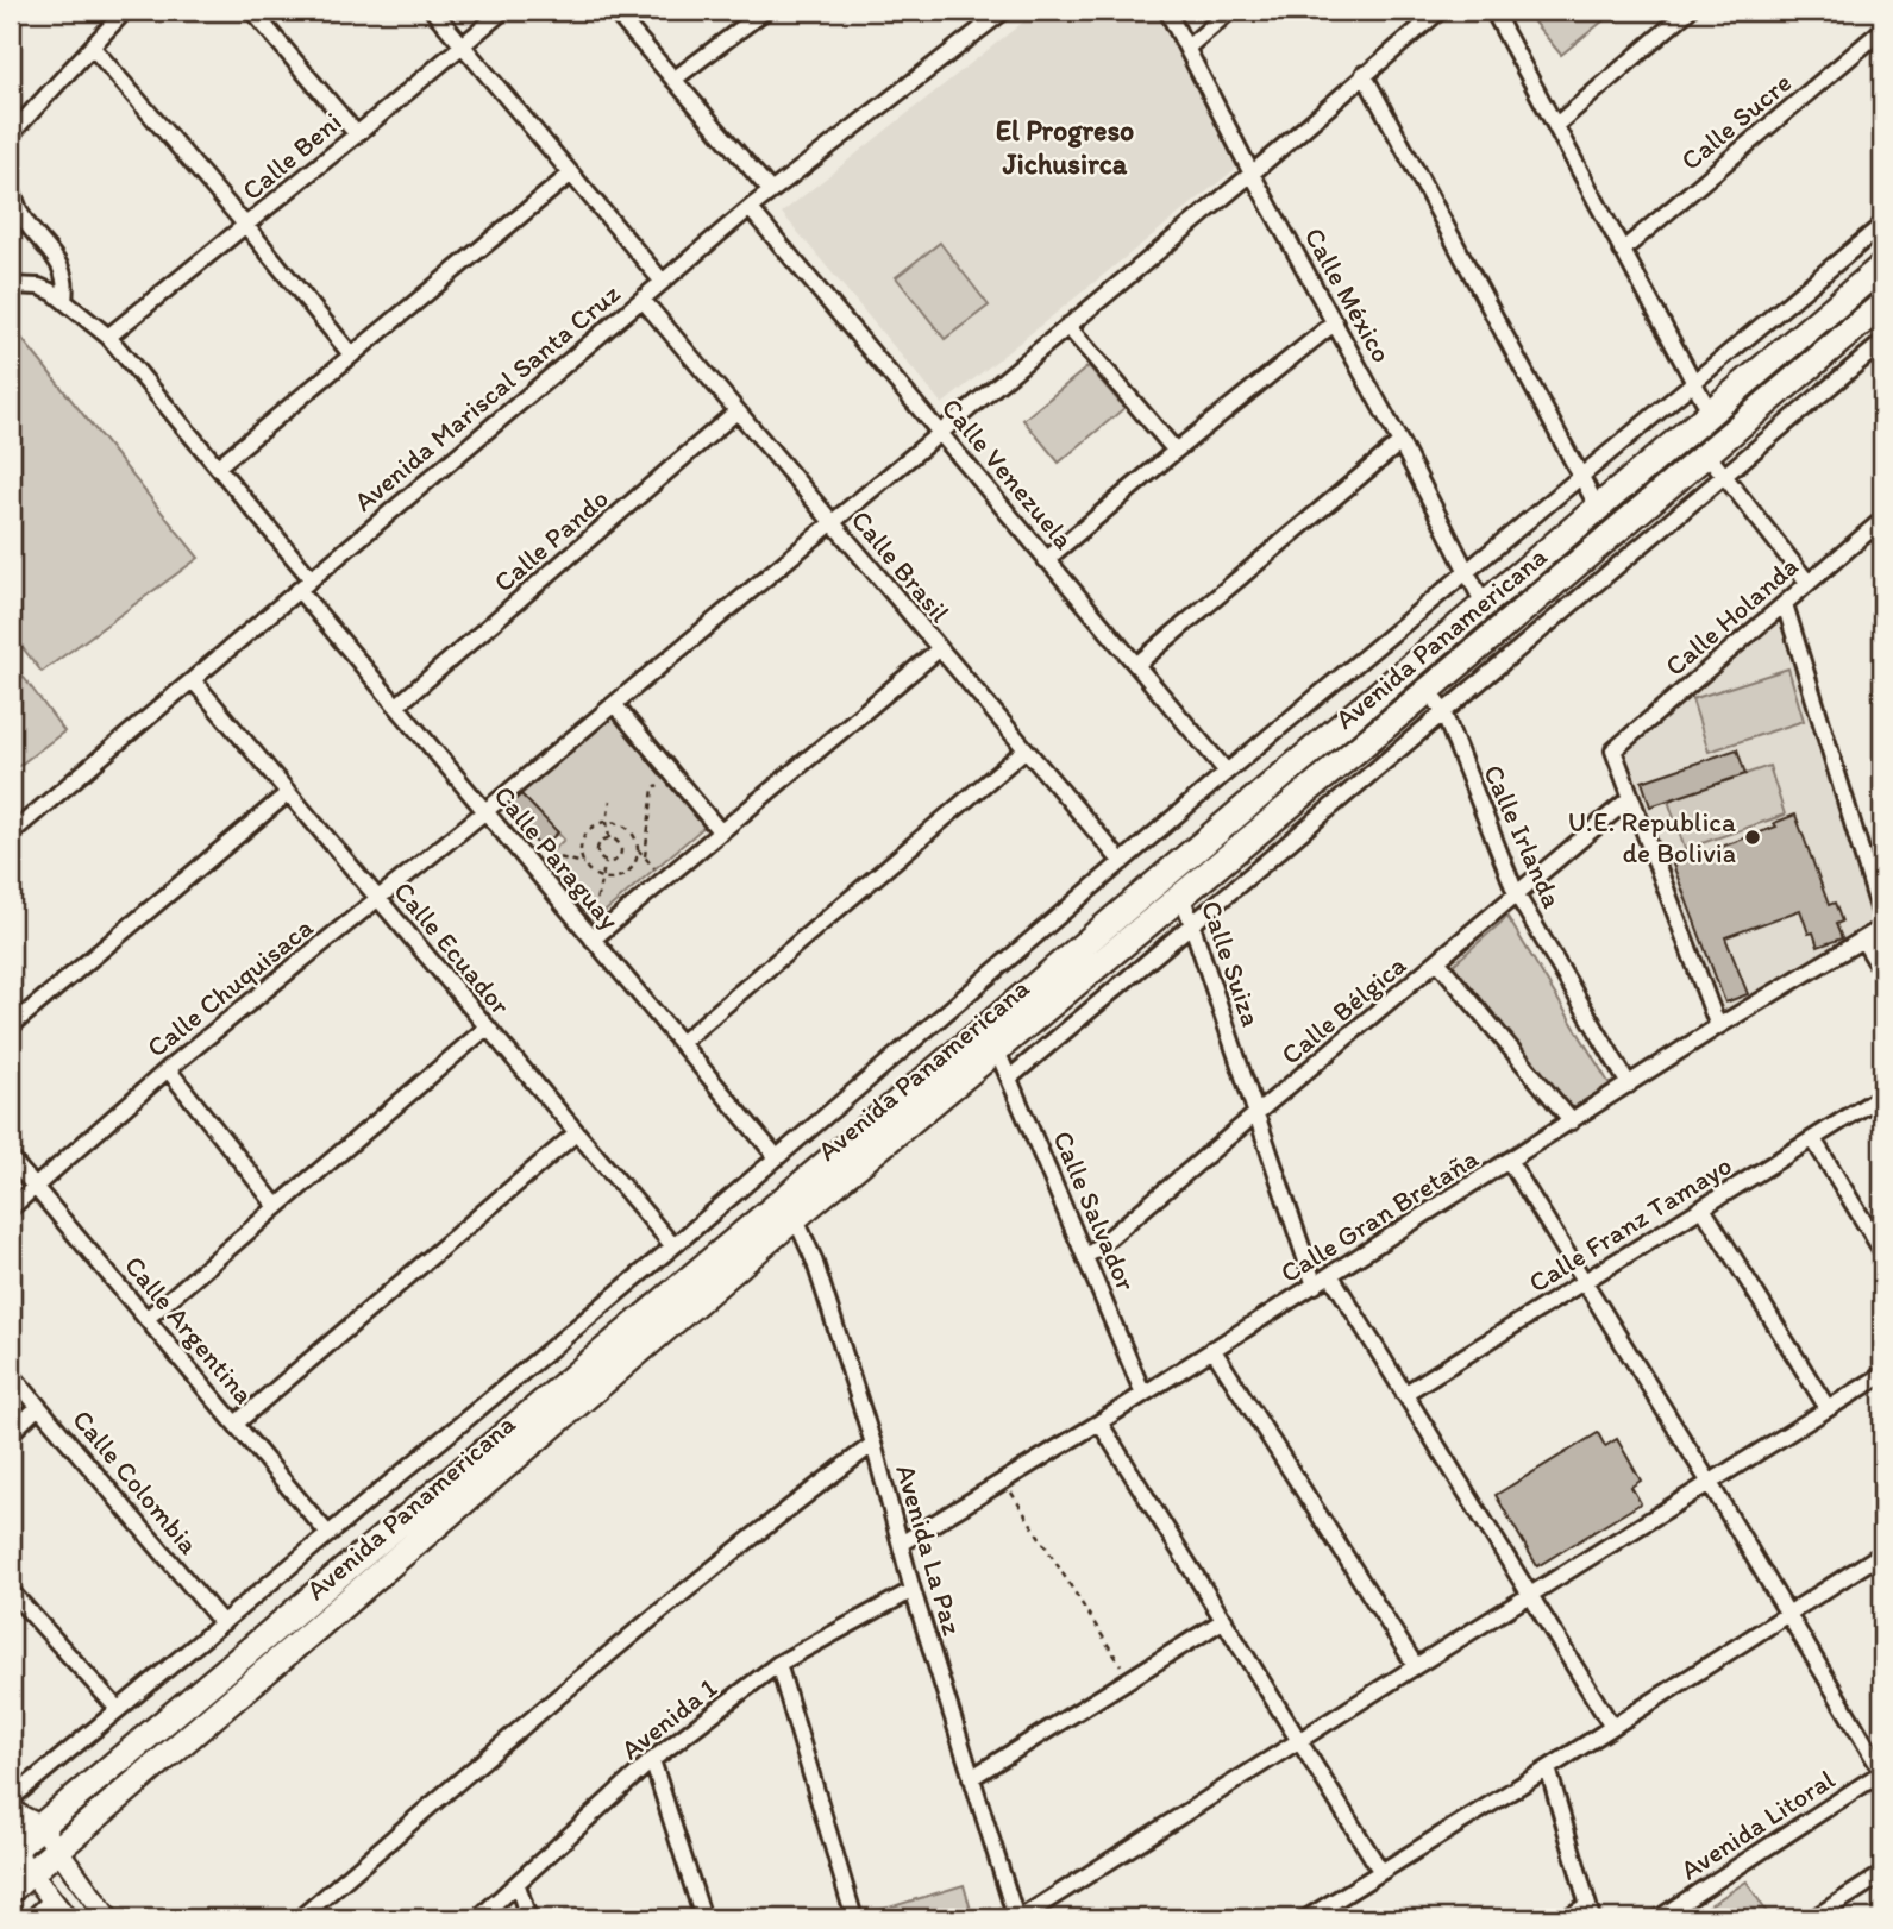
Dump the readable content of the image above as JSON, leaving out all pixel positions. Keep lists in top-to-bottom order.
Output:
{
  "streets": {
    "highway": ["Avenida Panamericana"],
    "street": [
      "Calle Sucre",
      "Calle Beni",
      "Calle México",
      "Avenida Mariscal Santa Cruz",
      "Calle Venezuela",
      "Calle Pando",
      "Calle Brasil",
      "Calle Holanda",
      "Calle Irlanda",
      "Calle Paraguay",
      "Calle Ecuador",
      "Calle Suiza",
      "Calle Chuquisaca",
      "Calle Bélgica",
      "Calle Salvador",
      "Calle Gran Bretaña",
      "Calle Franz Tamayo",
      "Calle Argentina",
      "Calle Colombia",
      "Avenida La Paz",
      "Avenida 1",
      "Avenida Litoral"
    ]
  },
  "crossings": [
    ["Calle México", "Avenida Panamericana"],
    ["Calle México", "Calle Chuquisaca"],
    ["Avenida Mariscal Santa Cruz", "Calle Venezuela"],
    ["Avenida Mariscal Santa Cruz", "Calle Brasil"],
    ["Avenida Mariscal Santa Cruz", "Calle Paraguay"],
    ["Avenida Mariscal Santa Cruz", "Calle Ecuador"],
    ["Calle Venezuela", "Avenida Panamericana"],
    ["Calle Venezuela", "Calle Chuquisaca"],
    ["Calle Pando", "Calle Brasil"],
    ["Calle Pando", "Calle Paraguay"],
    ["Calle Brasil", "Avenida Panamericana"],
    ["Calle Brasil", "Calle Chuquisaca"],
    ["Calle Holanda", "Calle Bélgica"],
    ["Avenida Panamericana", "Calle Irlanda"],
    ["Avenida Panamericana", "Calle Paraguay"],
    ["Avenida Panamericana", "Calle Ecuador"],
    ["Avenida Panamericana", "Calle Suiza"],
    ["Avenida Panamericana", "Calle Salvador"],
    ["Avenida Panamericana", "Calle Argentina"],
    ["Avenida Panamericana", "Calle Colombia"],
    ["Avenida Panamericana", "Avenida La Paz"],
    ["Calle Irlanda", "Calle Bélgica"],
    ["Calle Irlanda", "Calle Gran Bretaña"],
    ["Calle Paraguay", "Calle Chuquisaca"],
    ["Calle Ecuador", "Calle Chuquisaca"],
    ["Calle Suiza", "Calle Bélgica"],
    ["Calle Suiza", "Calle Gran Bretaña"],
    ["Calle Chuquisaca", "Calle Argentina"],
    ["Calle Bélgica", "Calle Salvador"],
    ["Calle Salvador", "Calle Gran Bretaña"],
    ["Calle Gran Bretaña", "Avenida La Paz"],
    ["Avenida La Paz", "Avenida 1"]
  ],
  "districts": ["El Progreso Jichusirca"],
  "places": ["U.E. Republica de Bolivia"]
}
